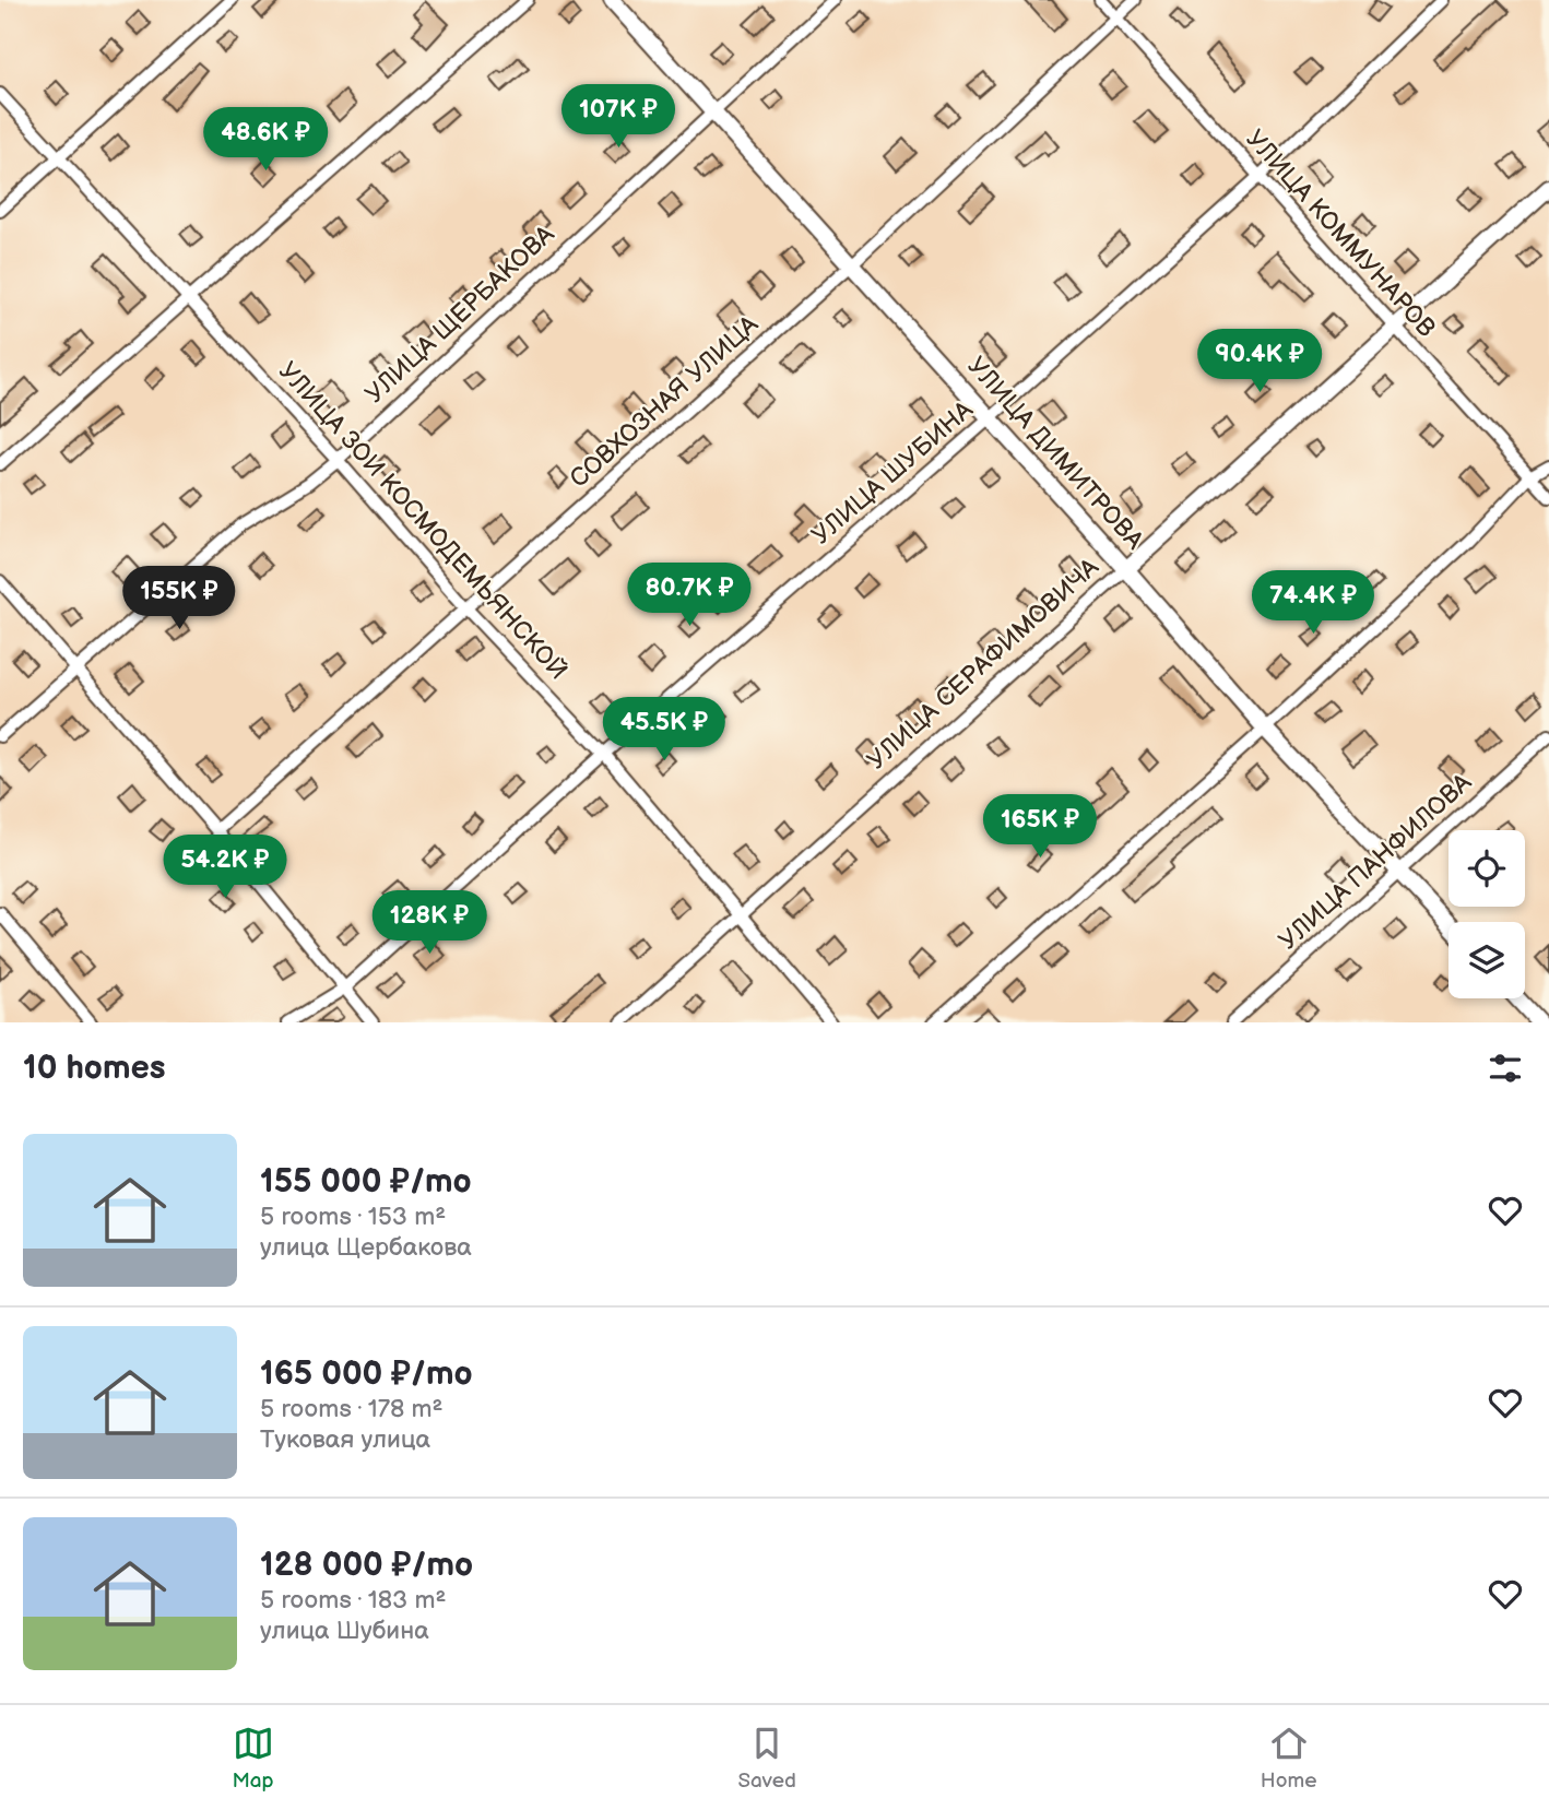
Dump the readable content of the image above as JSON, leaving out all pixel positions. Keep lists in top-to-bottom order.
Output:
{
  "streets": {
    "street": [
      "УЛИЦА КОММУНАРОВ",
      "УЛИЦА ЩЕРБАКОВА",
      "СОВХОЗНАЯ УЛИЦА",
      "УЛИЦА ДИМИТРОВА",
      "УЛИЦА ШУБИНА",
      "УЛИЦА ЗОИ КОСМОДЕМЬЯНСКОЙ",
      "УЛИЦА СЕРАФИМОВИЧА",
      "УЛИЦА ПАНФИЛОВА"
    ]
  },
  "crossings": [
    ["УЛИЦА КОММУНАРОВ", "СОВХОЗНАЯ УЛИЦА"],
    ["УЛИЦА КОММУНАРОВ", "УЛИЦА ШУБИНА"],
    ["УЛИЦА КОММУНАРОВ", "УЛИЦА СЕРАФИМОВИЧА"],
    ["УЛИЦА ЩЕРБАКОВА", "УЛИЦА ДИМИТРОВА"],
    ["УЛИЦА ЩЕРБАКОВА", "УЛИЦА ЗОИ КОСМОДЕМЬЯНСКОЙ"],
    ["СОВХОЗНАЯ УЛИЦА", "УЛИЦА ДИМИТРОВА"],
    ["СОВХОЗНАЯ УЛИЦА", "УЛИЦА ЗОИ КОСМОДЕМЬЯНСКОЙ"],
    ["УЛИЦА ДИМИТРОВА", "УЛИЦА ШУБИНА"],
    ["УЛИЦА ДИМИТРОВА", "УЛИЦА СЕРАФИМОВИЧА"],
    ["УЛИЦА ДИМИТРОВА", "УЛИЦА ПАНФИЛОВА"],
    ["УЛИЦА ШУБИНА", "УЛИЦА ЗОИ КОСМОДЕМЬЯНСКОЙ"],
    ["УЛИЦА ЗОИ КОСМОДЕМЬЯНСКОЙ", "УЛИЦА СЕРАФИМОВИЧА"]
  ],
  "page": {
    "price": [
      "107K ₽",
      "48.6K ₽",
      "90.4K ₽",
      "80.7K ₽",
      "155K ₽",
      "74.4K ₽",
      "45.5K ₽",
      "165K ₽",
      "54.2K ₽",
      "128K ₽"
    ],
    "heading": "10 homes",
    "list": [
      {
        "name": "155 000 ₽/mo",
        "note": "5 rooms · 153 m² · улица Щербакова"
      },
      {
        "name": "165 000 ₽/mo",
        "note": "5 rooms · 178 m² · Туковая улица"
      },
      {
        "name": "128 000 ₽/mo",
        "note": "5 rooms · 183 m² · улица Шубина"
      }
    ],
    "tabs": ["Map", "Saved", "Home"]
  }
}
